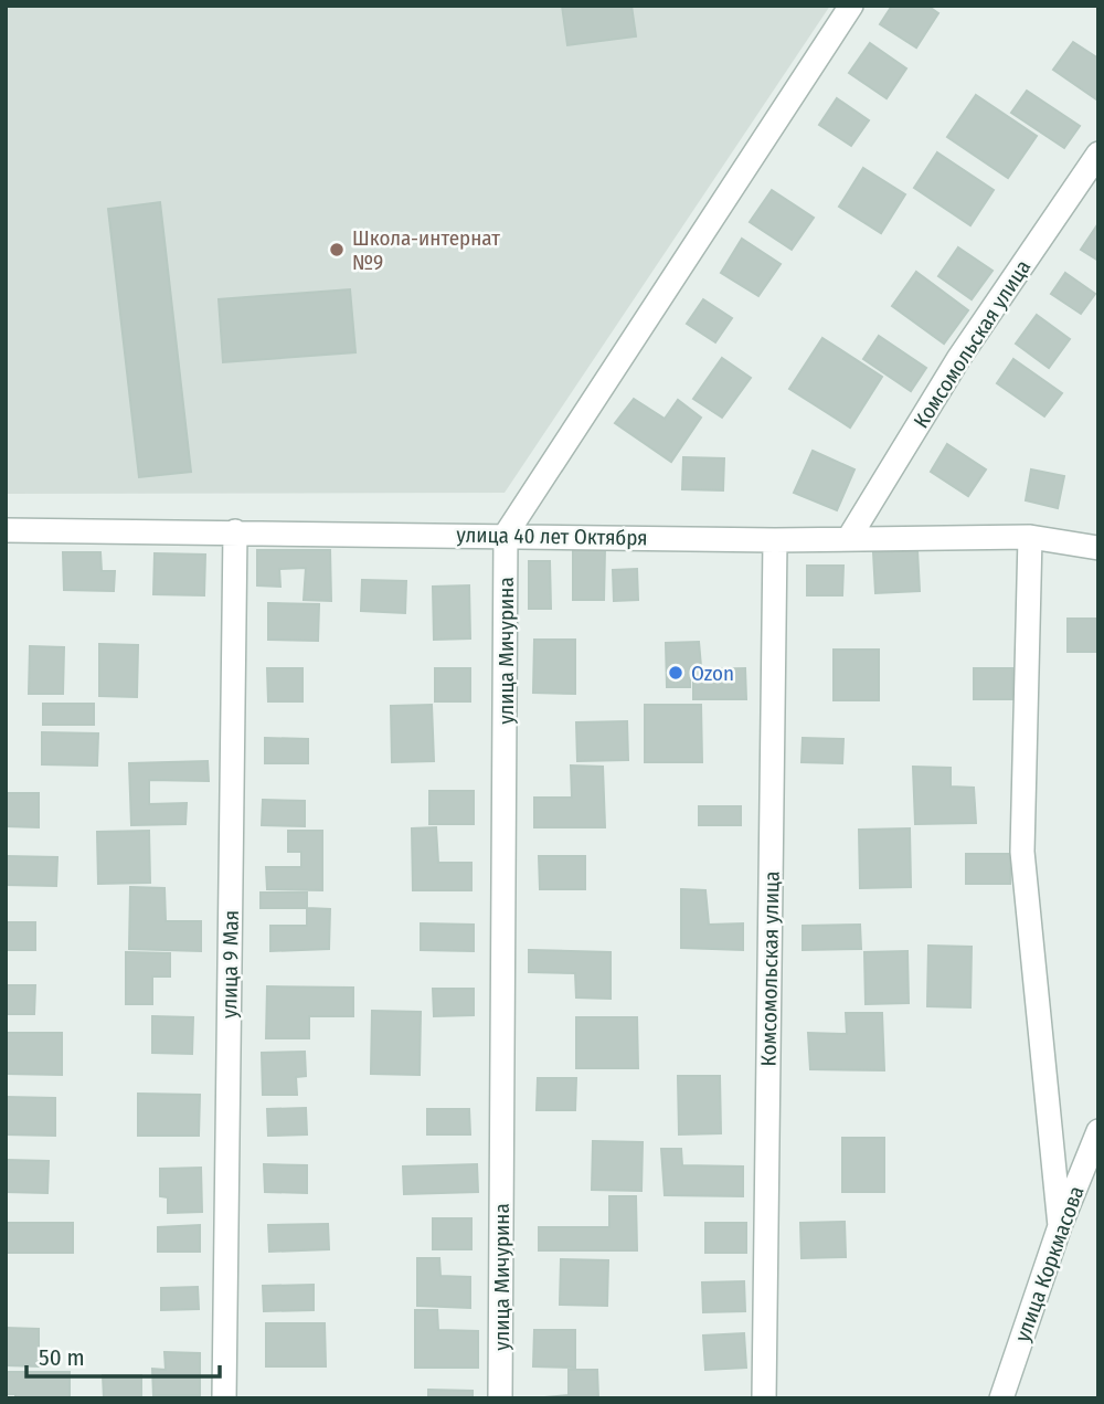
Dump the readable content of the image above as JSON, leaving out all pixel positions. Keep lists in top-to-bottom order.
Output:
{
  "streets": {
    "street": [
      "Комсомольская улица",
      "улица 40 лет Октября",
      "улица Мичурина",
      "улица 9 Мая",
      "улица Коркмасова"
    ]
  },
  "crossings": [
    ["Комсомольская улица", "улица 40 лет Октября"],
    ["улица 40 лет Октября", "улица Мичурина"],
    ["улица 40 лет Октября", "улица 9 Мая"]
  ],
  "places": ["Школа-интернат №9", "Ozon"],
  "scale_bar": "50 m"
}
